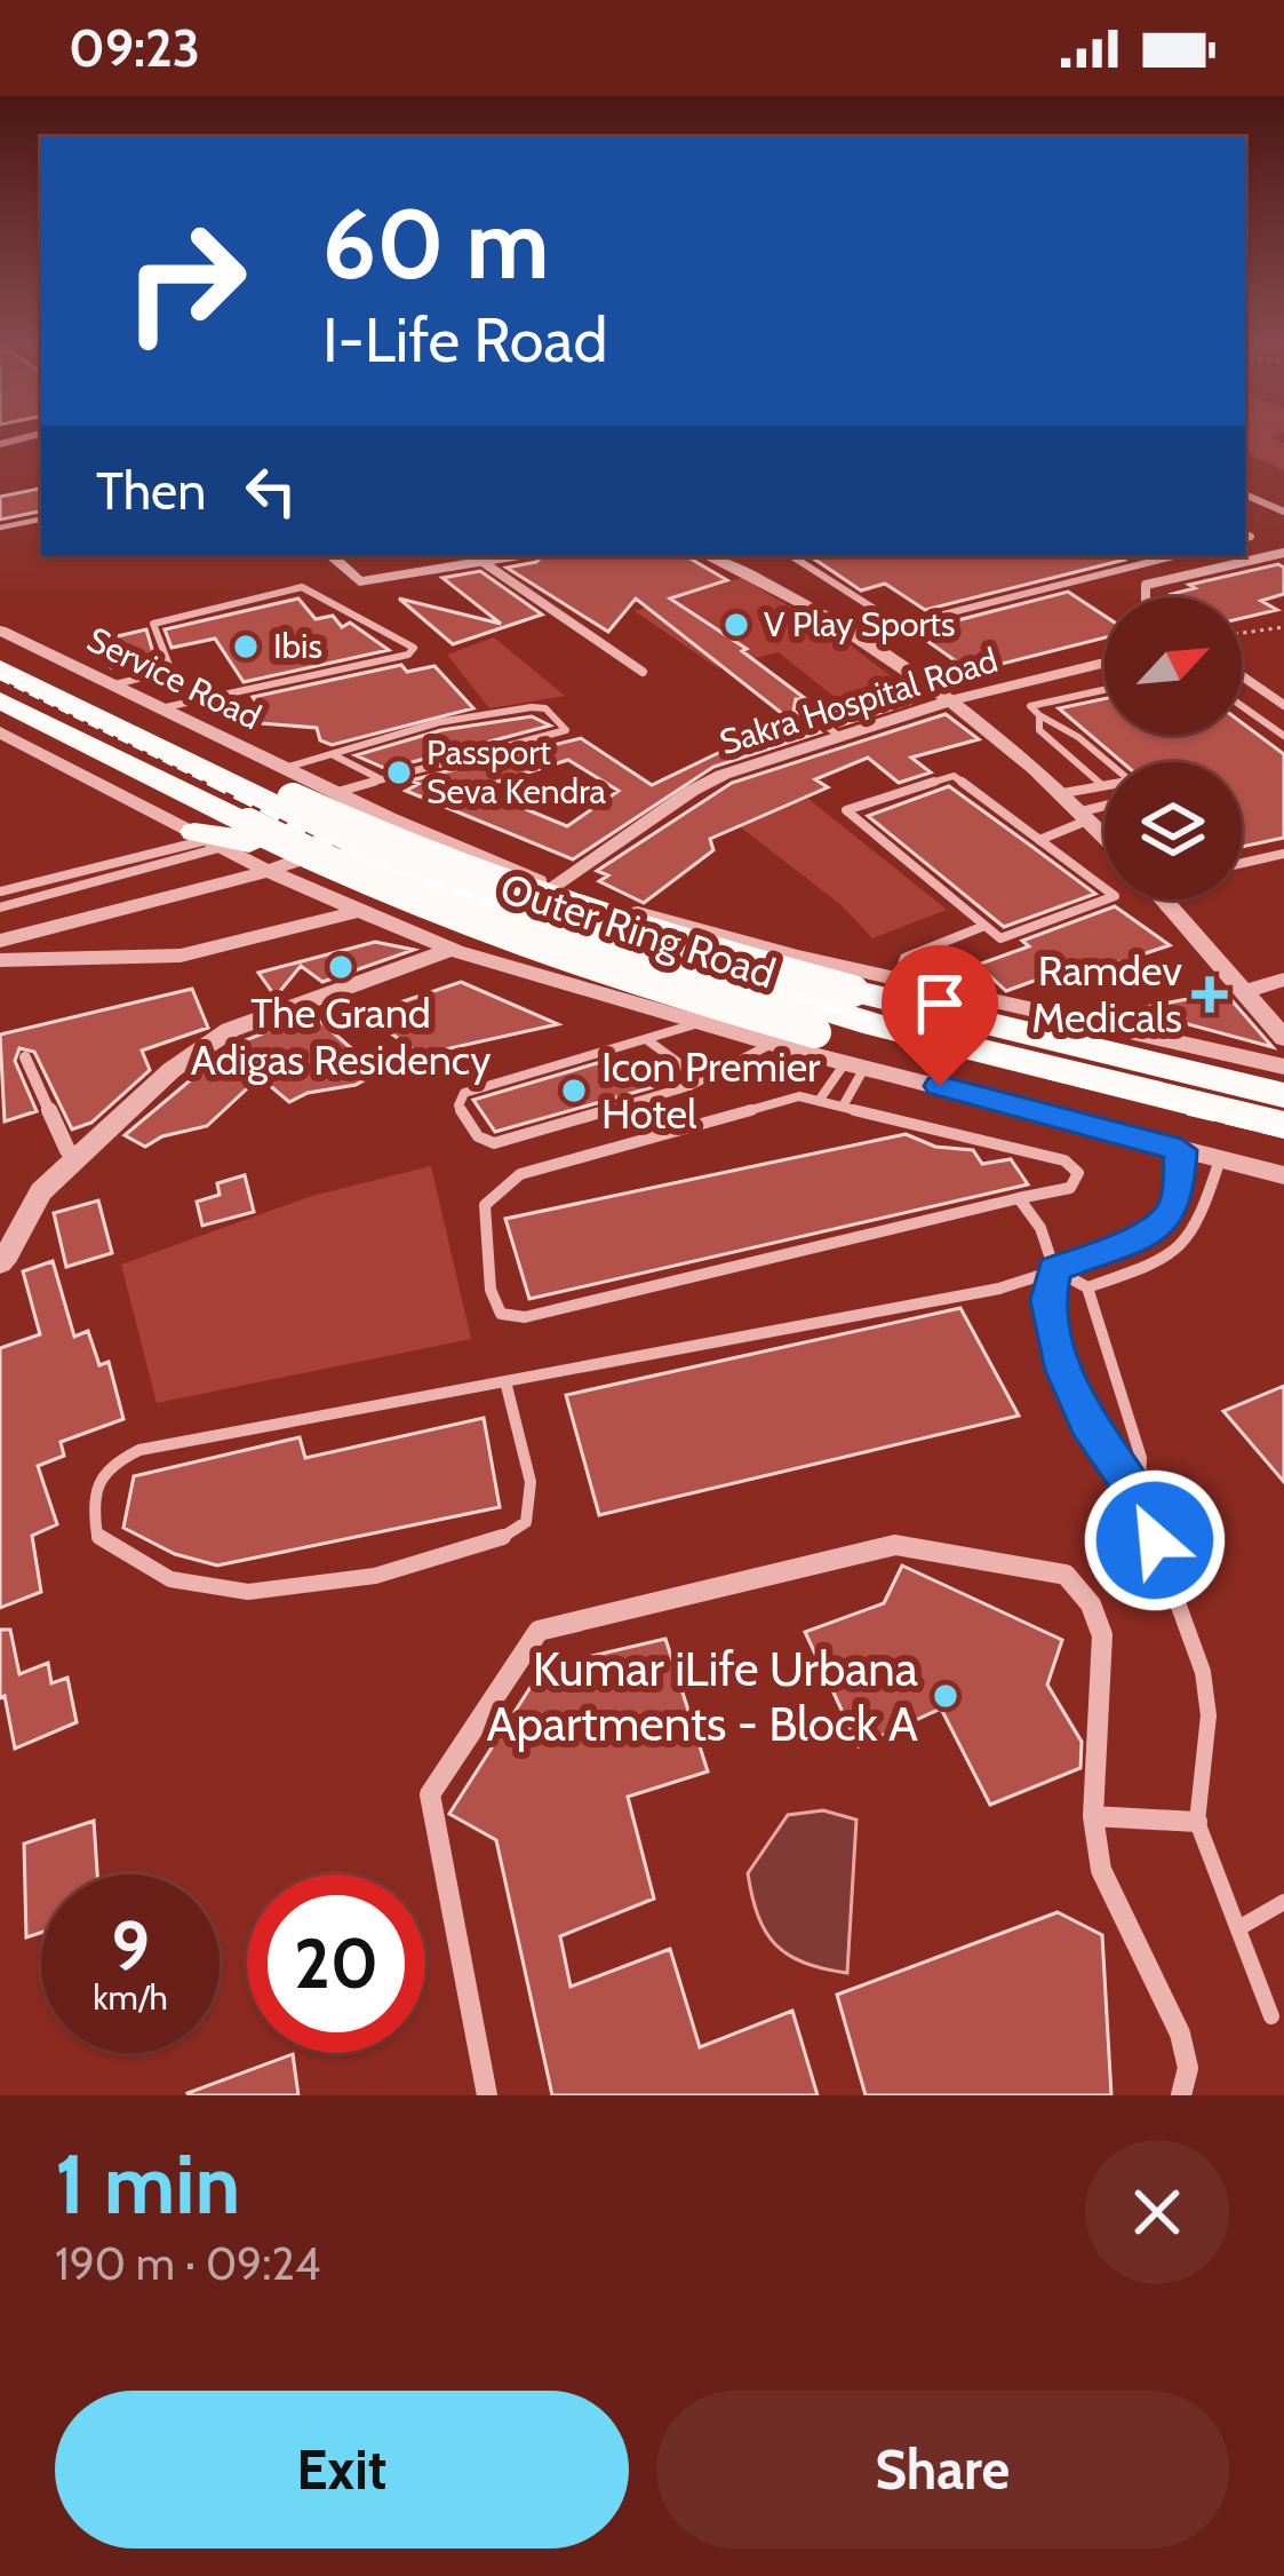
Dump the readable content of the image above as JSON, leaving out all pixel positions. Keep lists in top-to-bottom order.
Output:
{
  "streets": {
    "highway": ["Outer Ring Road"],
    "street": ["Service Road", "Sakra Hospital Road"]
  },
  "crossings": [
    ["Service Road", "Sakra Hospital Road"],
    ["Service Road", "Outer Ring Road"]
  ],
  "places": {
    "other": [
      "V Play Sports",
      "Ibis",
      "Passport Seva Kendra",
      "The Grand Adigas Residency",
      "Icon Premier Hotel",
      "Kumar iLife Urbana Apartments - Block A"
    ],
    "health": ["Ramdev Medicals"]
  },
  "north": "top right",
  "page": {
    "status": "09:23",
    "turn": ["60 m", "I-Life Road"],
    "then": "Then",
    "speed": "9 km/h",
    "limit": "20",
    "heading": ["1 min", "190 m · 09:24"],
    "buttons": ["Exit", "Share"]
  }
}
